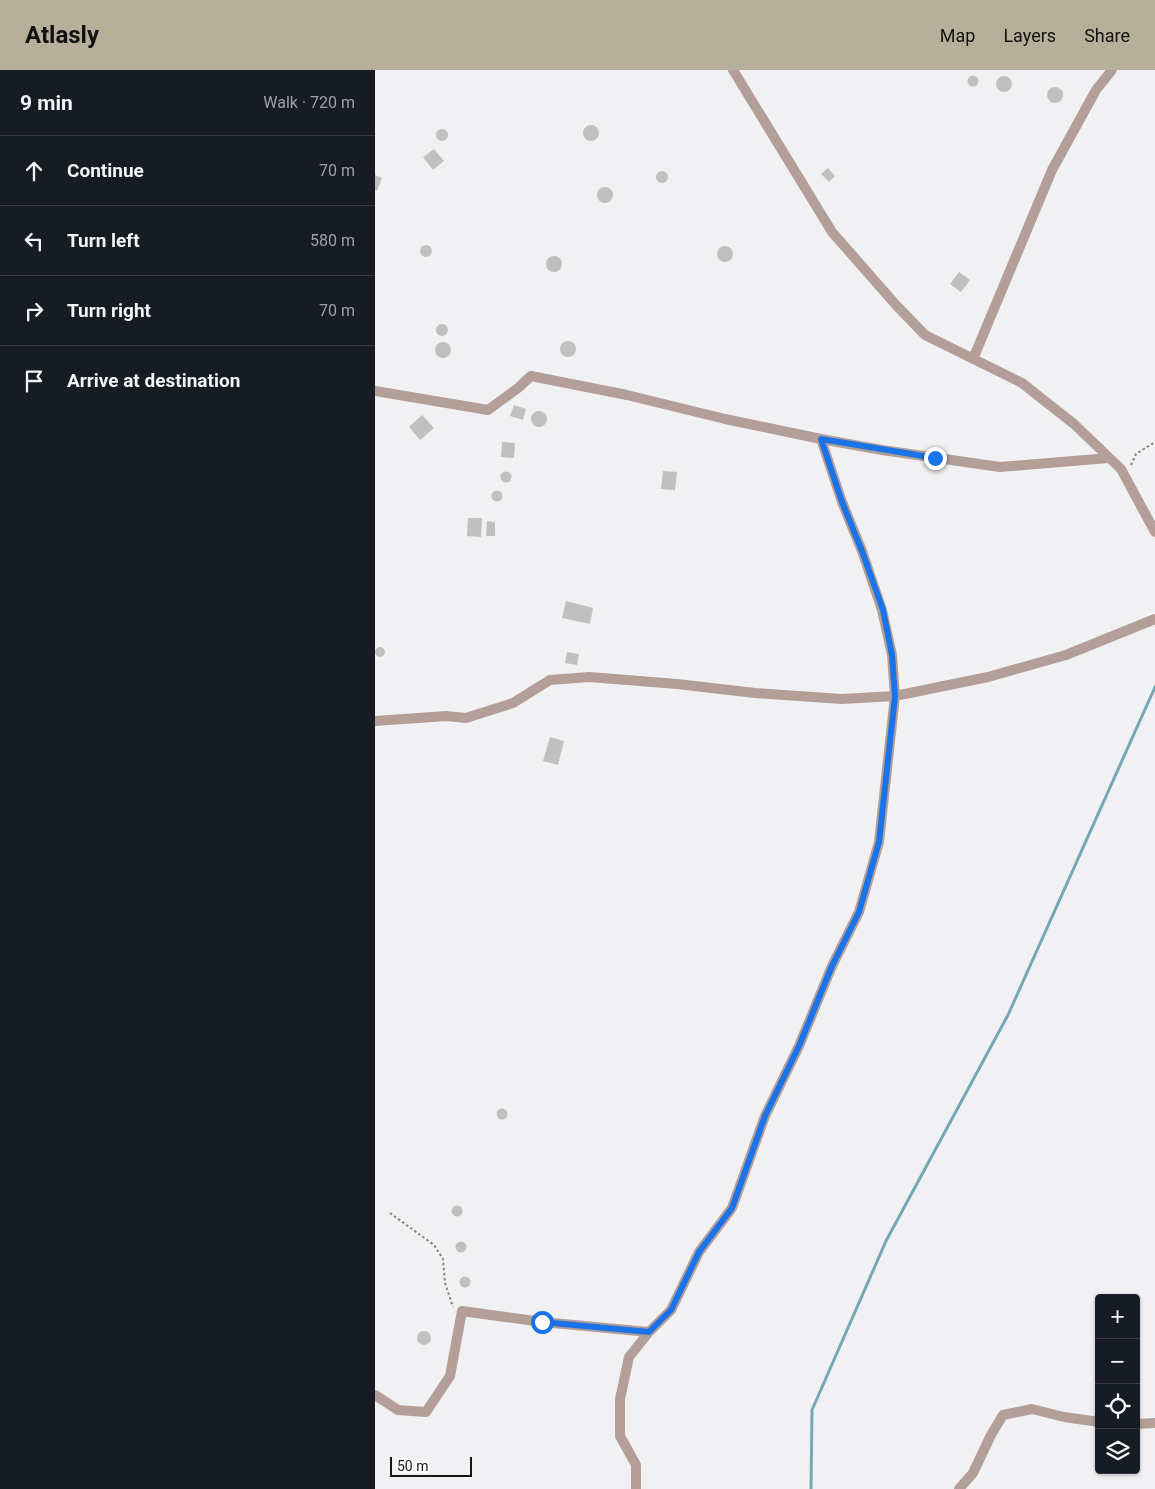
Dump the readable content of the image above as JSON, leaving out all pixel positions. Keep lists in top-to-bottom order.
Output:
{
  "scale_bar": "50 m",
  "page": {
    "header": "Atlasly",
    "nav": ["Map", "Layers", "Share"],
    "heading": ["9 min", "Walk · 720 m"],
    "list": [
      ["Continue", "70 m"],
      ["Turn left", "580 m"],
      ["Turn right", "70 m"],
      "Arrive at destination"
    ],
    "map_buttons": ["+", "−"],
    "scale": "50 m"
  }
}
